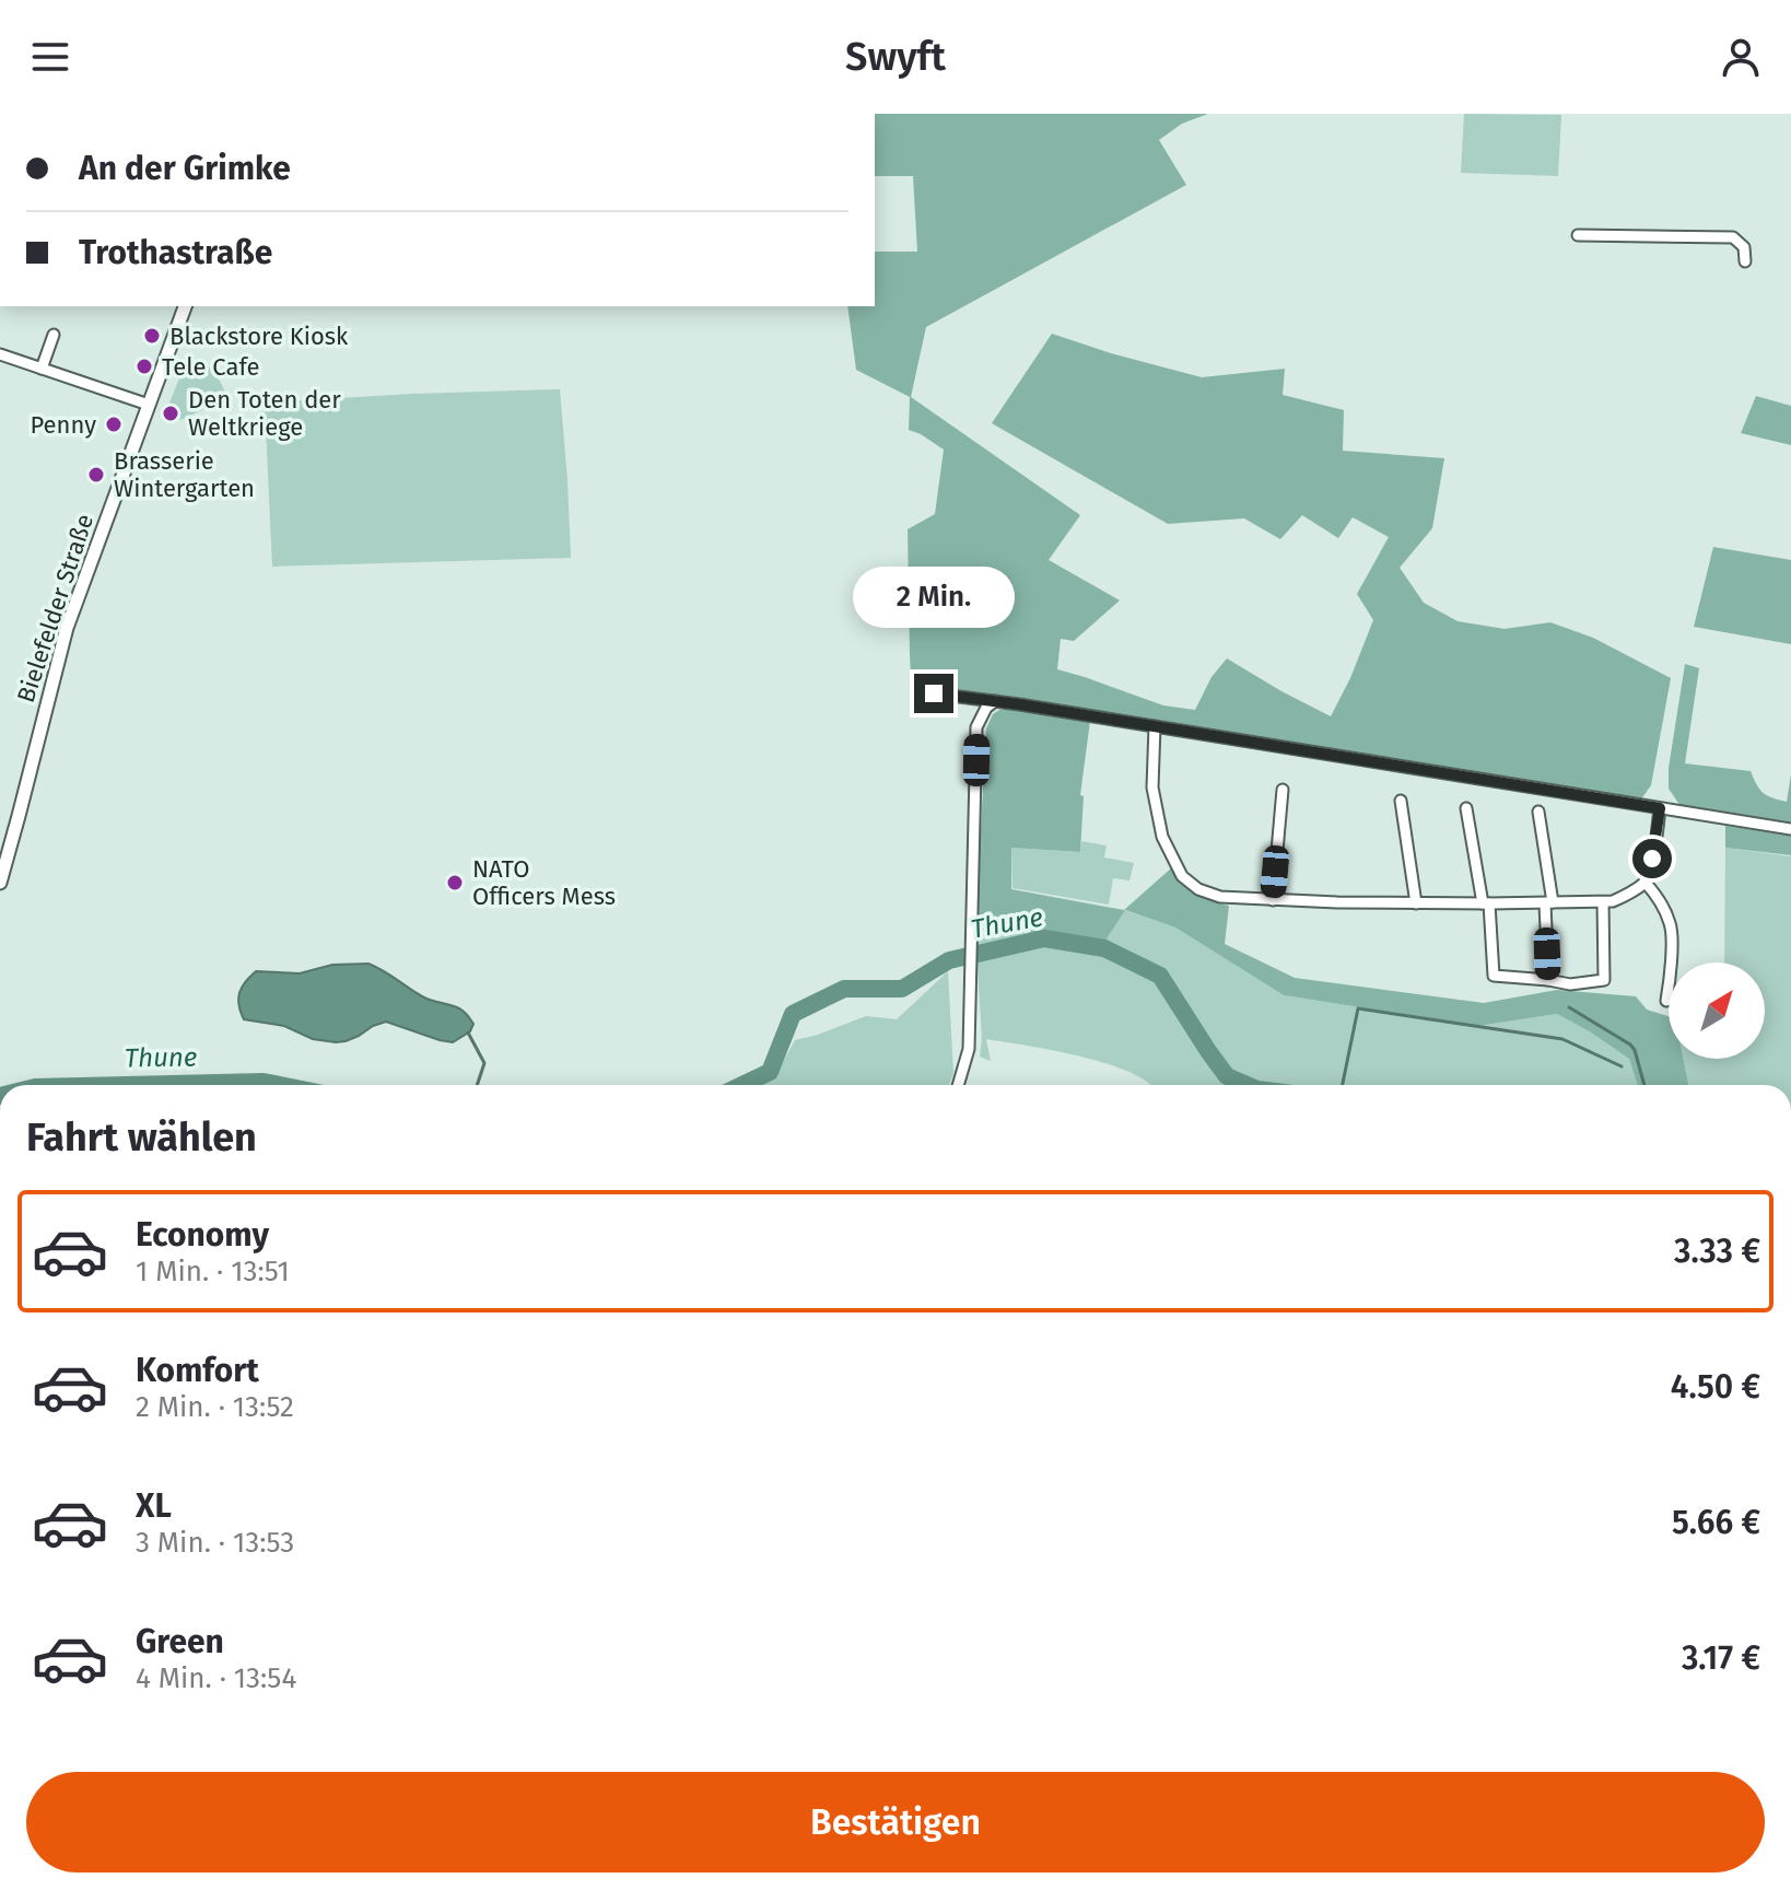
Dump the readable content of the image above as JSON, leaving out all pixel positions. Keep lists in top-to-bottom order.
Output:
{
  "streets": {
    "main road": ["Bielefelder Straße"]
  },
  "water": ["Thune"],
  "places": [
    "Blackstore Kiosk",
    "Tele Cafe",
    "Den Toten der Weltkriege",
    "Penny",
    "Brasserie Wintergarten",
    "NATO Officers Mess"
  ],
  "north": "top right",
  "page": {
    "header": "Swyft",
    "banner": ["An der Grimke", "Trothastraße"],
    "bubble": "2 Min.",
    "heading": "Fahrt wählen",
    "list": [
      {
        "name": "Economy",
        "note": "1 Min. · 13:51",
        "value": "3.33 €"
      },
      {
        "name": "Komfort",
        "note": "2 Min. · 13:52",
        "value": "4.50 €"
      },
      {
        "name": "XL",
        "note": "3 Min. · 13:53",
        "value": "5.66 €"
      },
      {
        "name": "Green",
        "note": "4 Min. · 13:54",
        "value": "3.17 €"
      }
    ],
    "buttons": "Bestätigen"
  }
}
